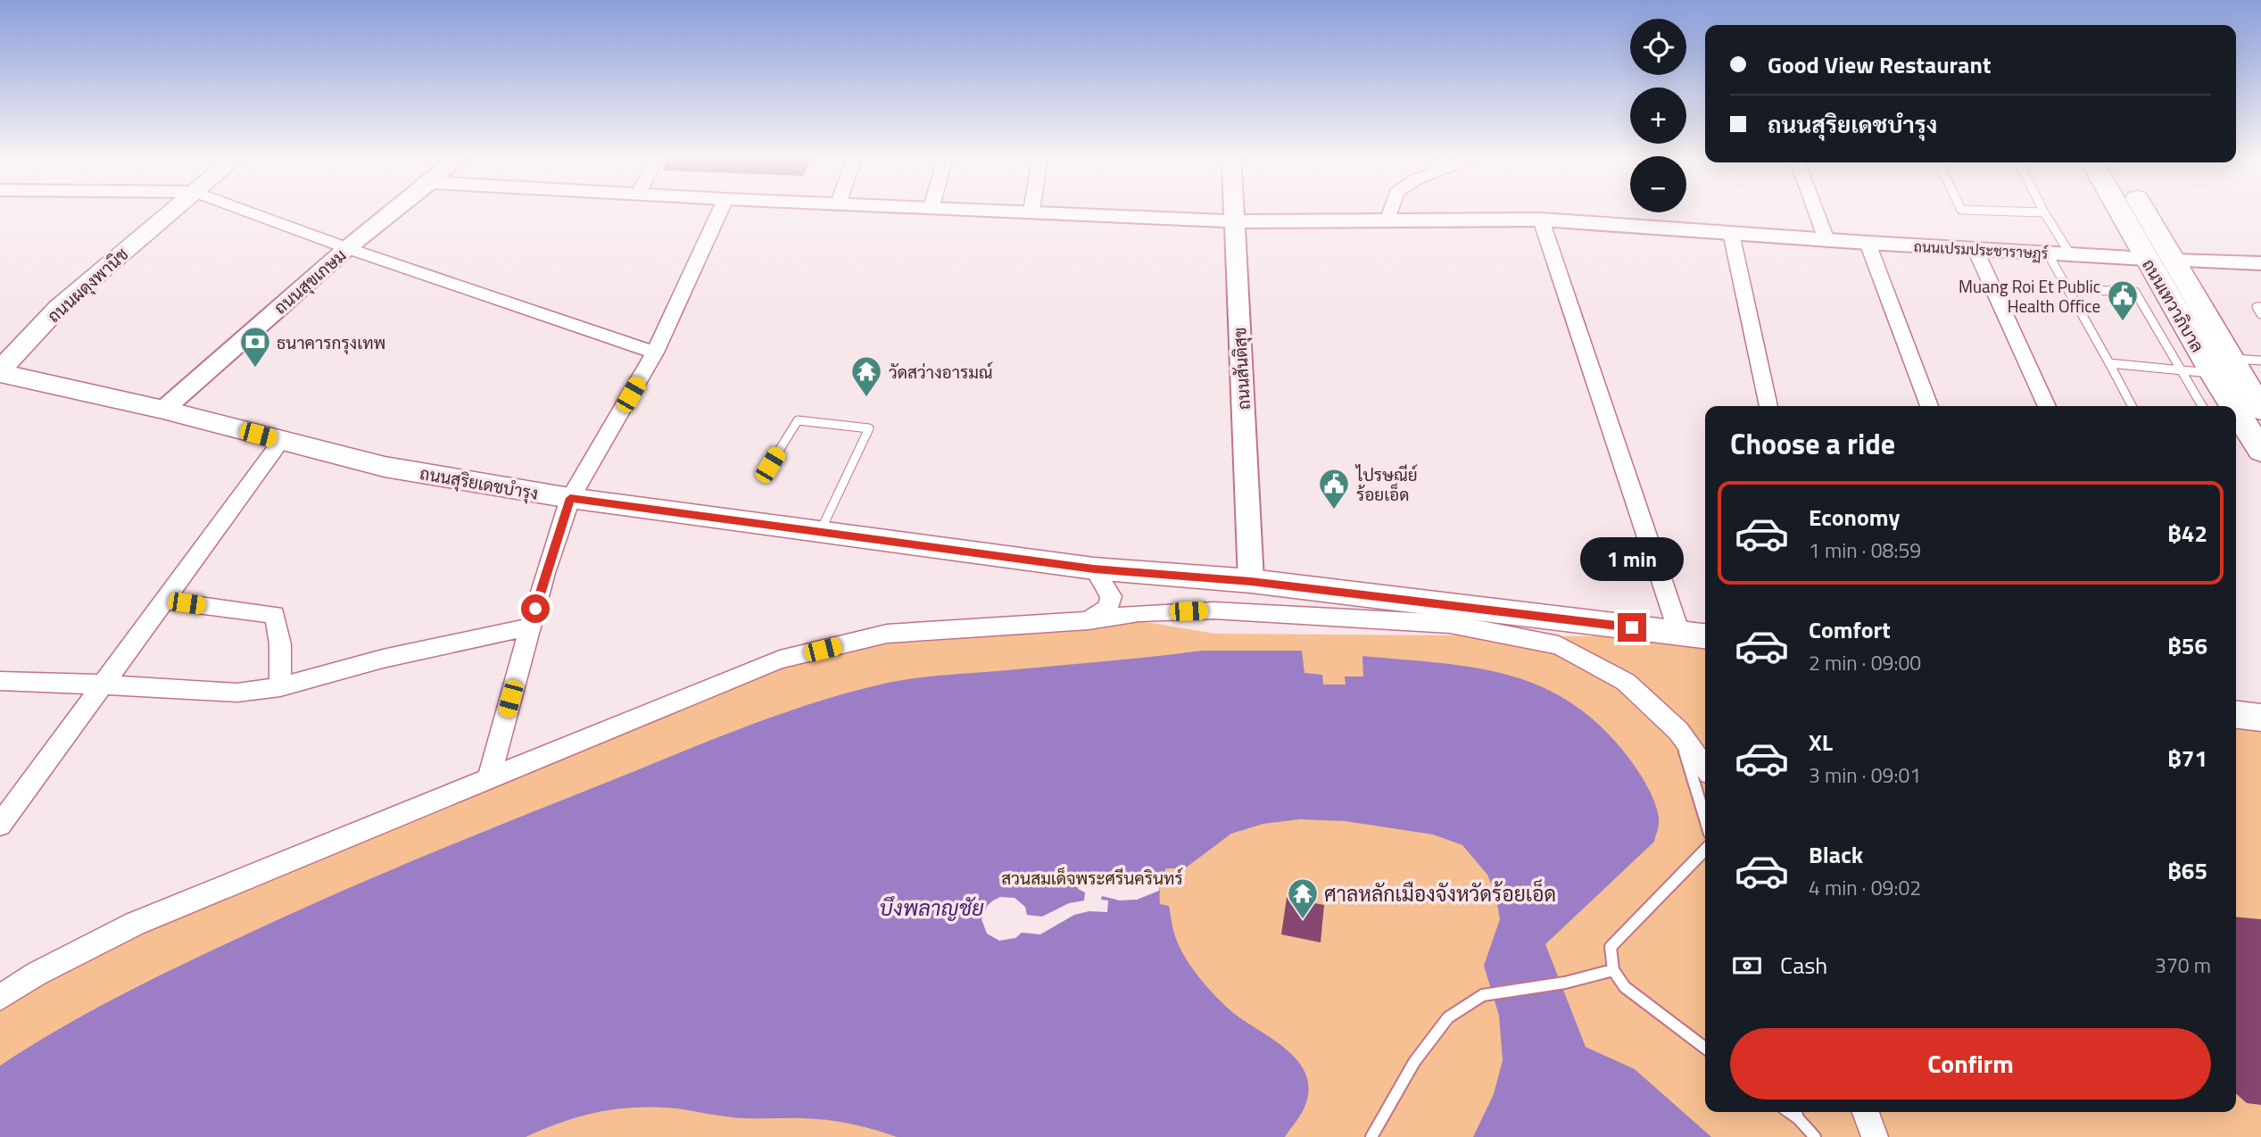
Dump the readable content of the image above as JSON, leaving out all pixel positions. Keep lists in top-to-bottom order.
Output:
{
  "streets": {
    "main road": ["ถนนผดุงพานิช", "ถนนเทวาภิบาล", "ถนนสุริยเดชบำรุง"],
    "street": ["ถนนเปรมประชาราษฏร์", "ถนนสุขเกษม", "ถนนสันติสุข"]
  },
  "crossings": [
    ["ถนนเปรมประชาราษฏร์", "ถนนเทวาภิบาล"],
    ["ถนนเปรมประชาราษฏร์", "ถนนสันติสุข"],
    ["ถนนสุขเกษม", "ถนนสุริยเดชบำรุง"],
    ["ถนนผดุงพานิช", "ถนนสุริยเดชบำรุง"],
    ["ถนนสันติสุข", "ถนนสุริยเดชบำรุง"]
  ],
  "water": ["บึงพลาญชัย"],
  "parks": ["สวนสมเด็จพระศรีนครินทร์"],
  "places": {
    "public building": ["Muang Roi Et Public Health Office", "ไปรษณีย์ ร้อยเอ็ด"],
    "bank": ["ธนาคารกรุงเทพ"],
    "temple": ["วัดสว่างอารมณ์", "ศาลหลักเมืองจังหวัดร้อยเอ็ด"]
  },
  "page": {
    "map_buttons": ["+", "−"],
    "banner": ["Good View Restaurant", "ถนนสุริยเดชบำรุง"],
    "heading": "Choose a ride",
    "list": [
      {
        "name": "Economy",
        "note": "1 min · 08:59",
        "value": "฿42"
      },
      {
        "name": "Comfort",
        "note": "2 min · 09:00",
        "value": "฿56"
      },
      {
        "name": "XL",
        "note": "3 min · 09:01",
        "value": "฿71"
      },
      {
        "name": "Black",
        "note": "4 min · 09:02",
        "value": "฿65"
      }
    ],
    "bubble": "1 min",
    "pay": ["Cash", "370 m"],
    "buttons": "Confirm"
  }
}
